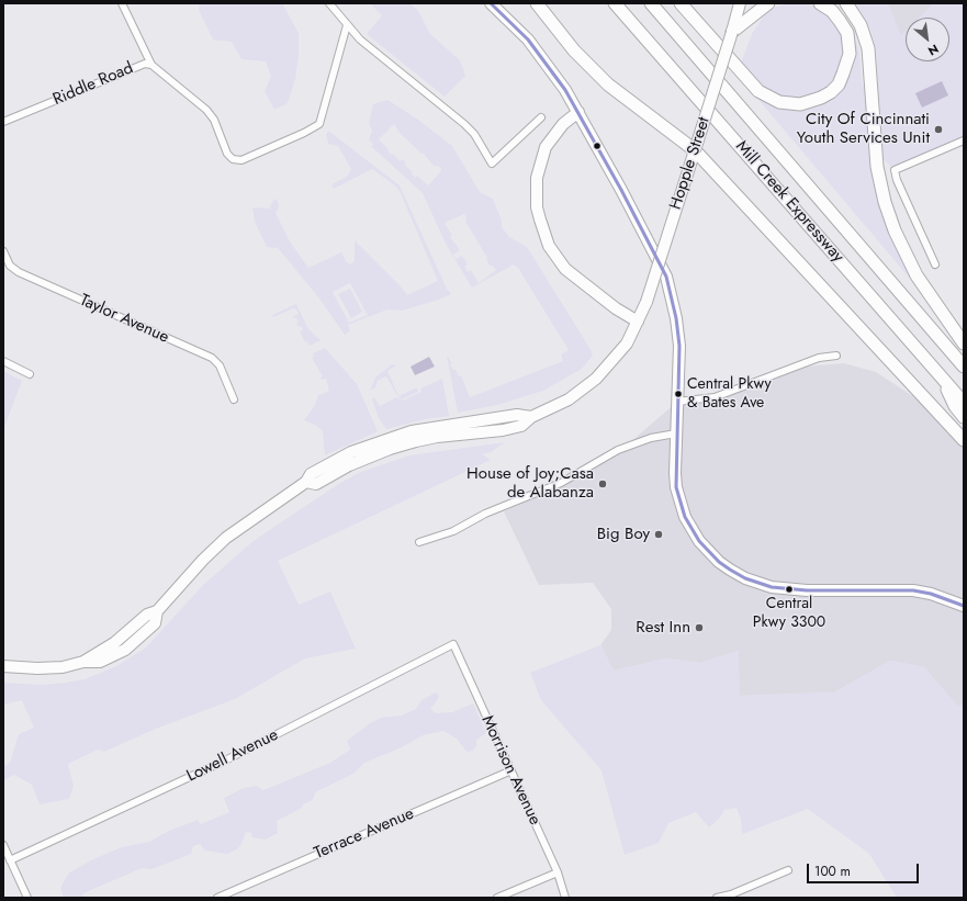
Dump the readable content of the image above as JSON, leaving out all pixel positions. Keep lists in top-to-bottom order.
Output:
{
  "streets": {
    "highway": ["Mill Creek Expressway"],
    "main road": ["Hopple Street"],
    "street": [
      "Riddle Road",
      "Taylor Avenue",
      "Lowell Avenue",
      "Morrison Avenue",
      "Terrace Avenue"
    ]
  },
  "crossings": [
    ["Lowell Avenue", "Morrison Avenue"],
    ["Morrison Avenue", "Terrace Avenue"]
  ],
  "places": [
    "City Of Cincinnati Youth Services Unit",
    "Central Pkwy & Bates Ave",
    "House of Joy;Casa de Alabanza",
    "Big Boy",
    "Central Pkwy 3300",
    "Rest Inn"
  ],
  "scale_bar": "100 m",
  "north": "bottom right"
}
